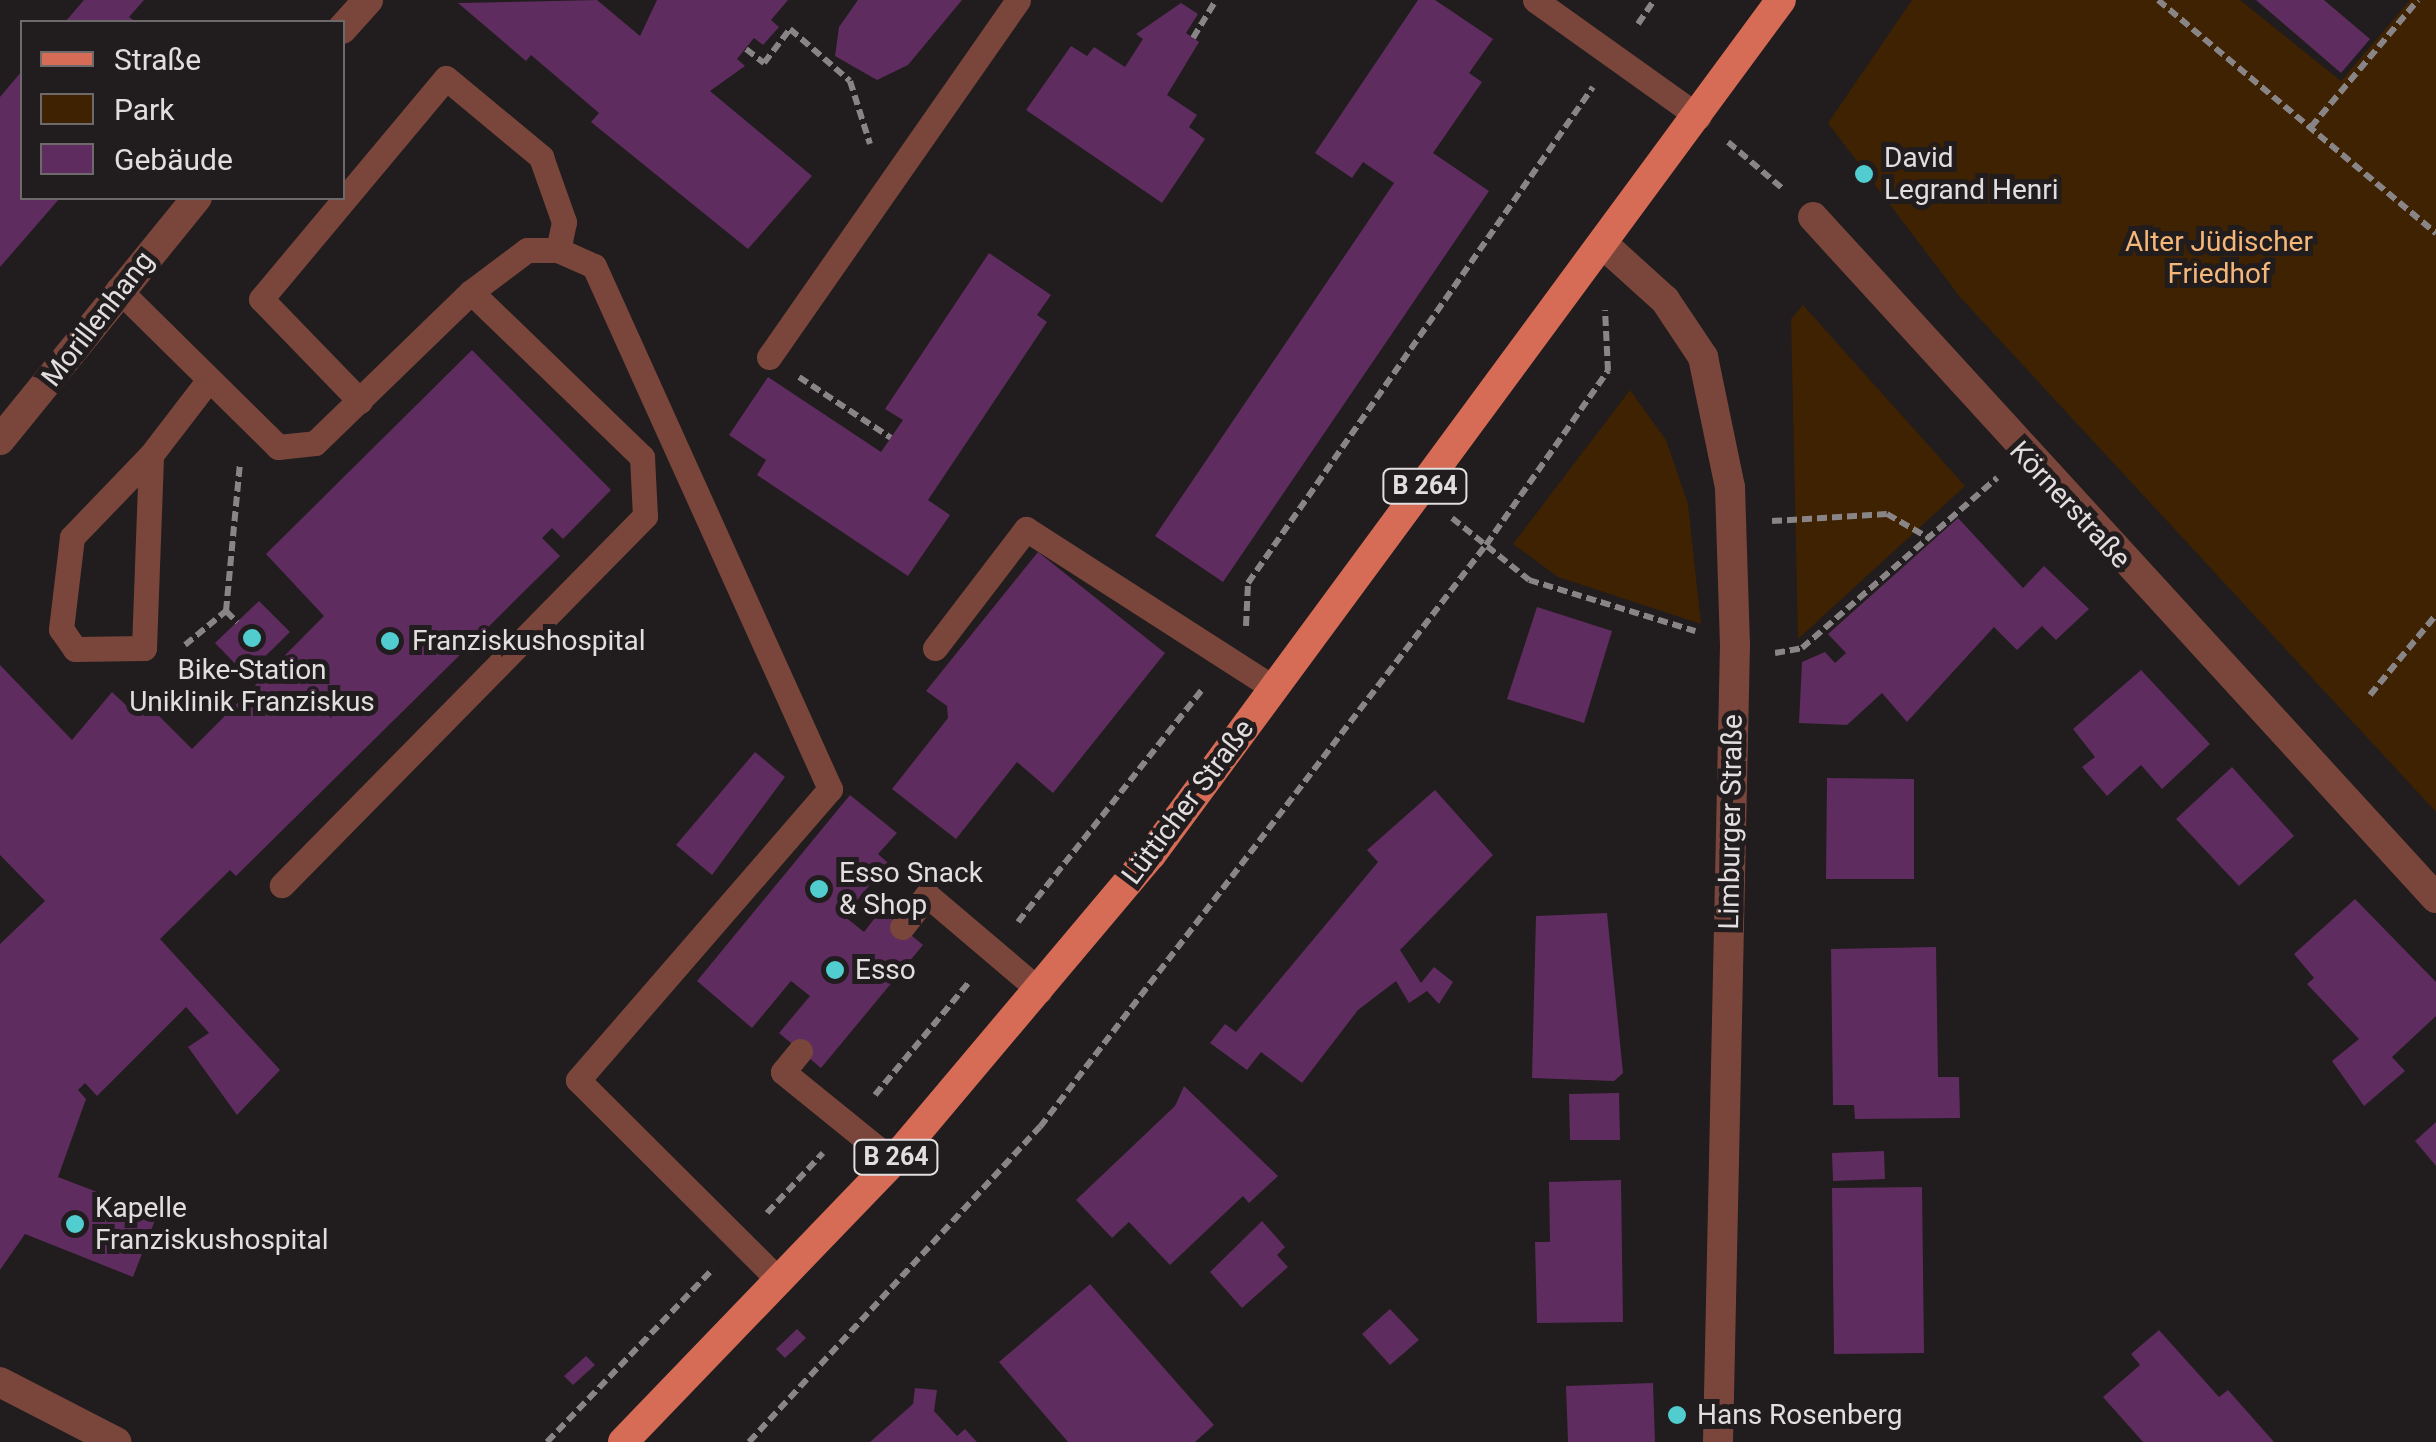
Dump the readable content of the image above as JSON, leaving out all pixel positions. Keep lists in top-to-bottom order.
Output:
{
  "streets": {
    "main road": ["B 264", "Lütticher Straße"],
    "street": ["Morillenhang", "Körnerstraße", "Limburger Straße"]
  },
  "crossings": [
    ["Lütticher Straße", "Limburger Straße"]
  ],
  "parks": ["Alter Jüdischer Friedhof"],
  "places": [
    "David Legrand Henri",
    "Bike-Station Uniklinik Franziskus",
    "Franziskushospital",
    "Esso Snack & Shop",
    "Esso",
    "Kapelle Franziskushospital",
    "Hans Rosenberg"
  ],
  "legend": ["Straße", "Park", "Gebäude"]
}
